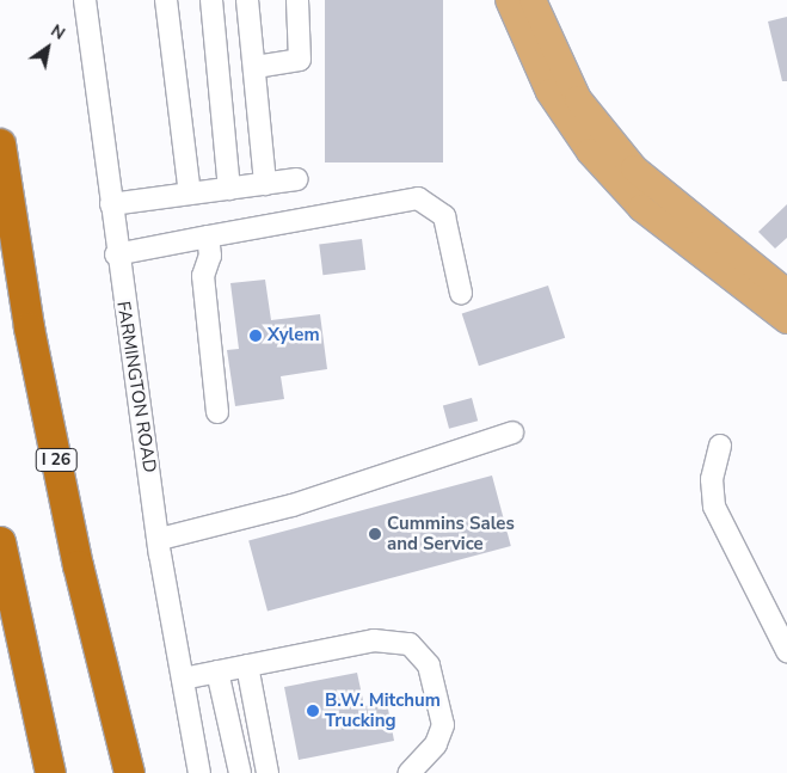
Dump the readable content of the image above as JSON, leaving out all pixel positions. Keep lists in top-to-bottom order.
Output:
{
  "streets": {
    "highway": ["I 26"],
    "street": ["FARMINGTON ROAD"]
  },
  "places": ["Xylem", "Cummins Sales and Service", "B.W. Mitchum Trucking"],
  "north": "top right"
}
